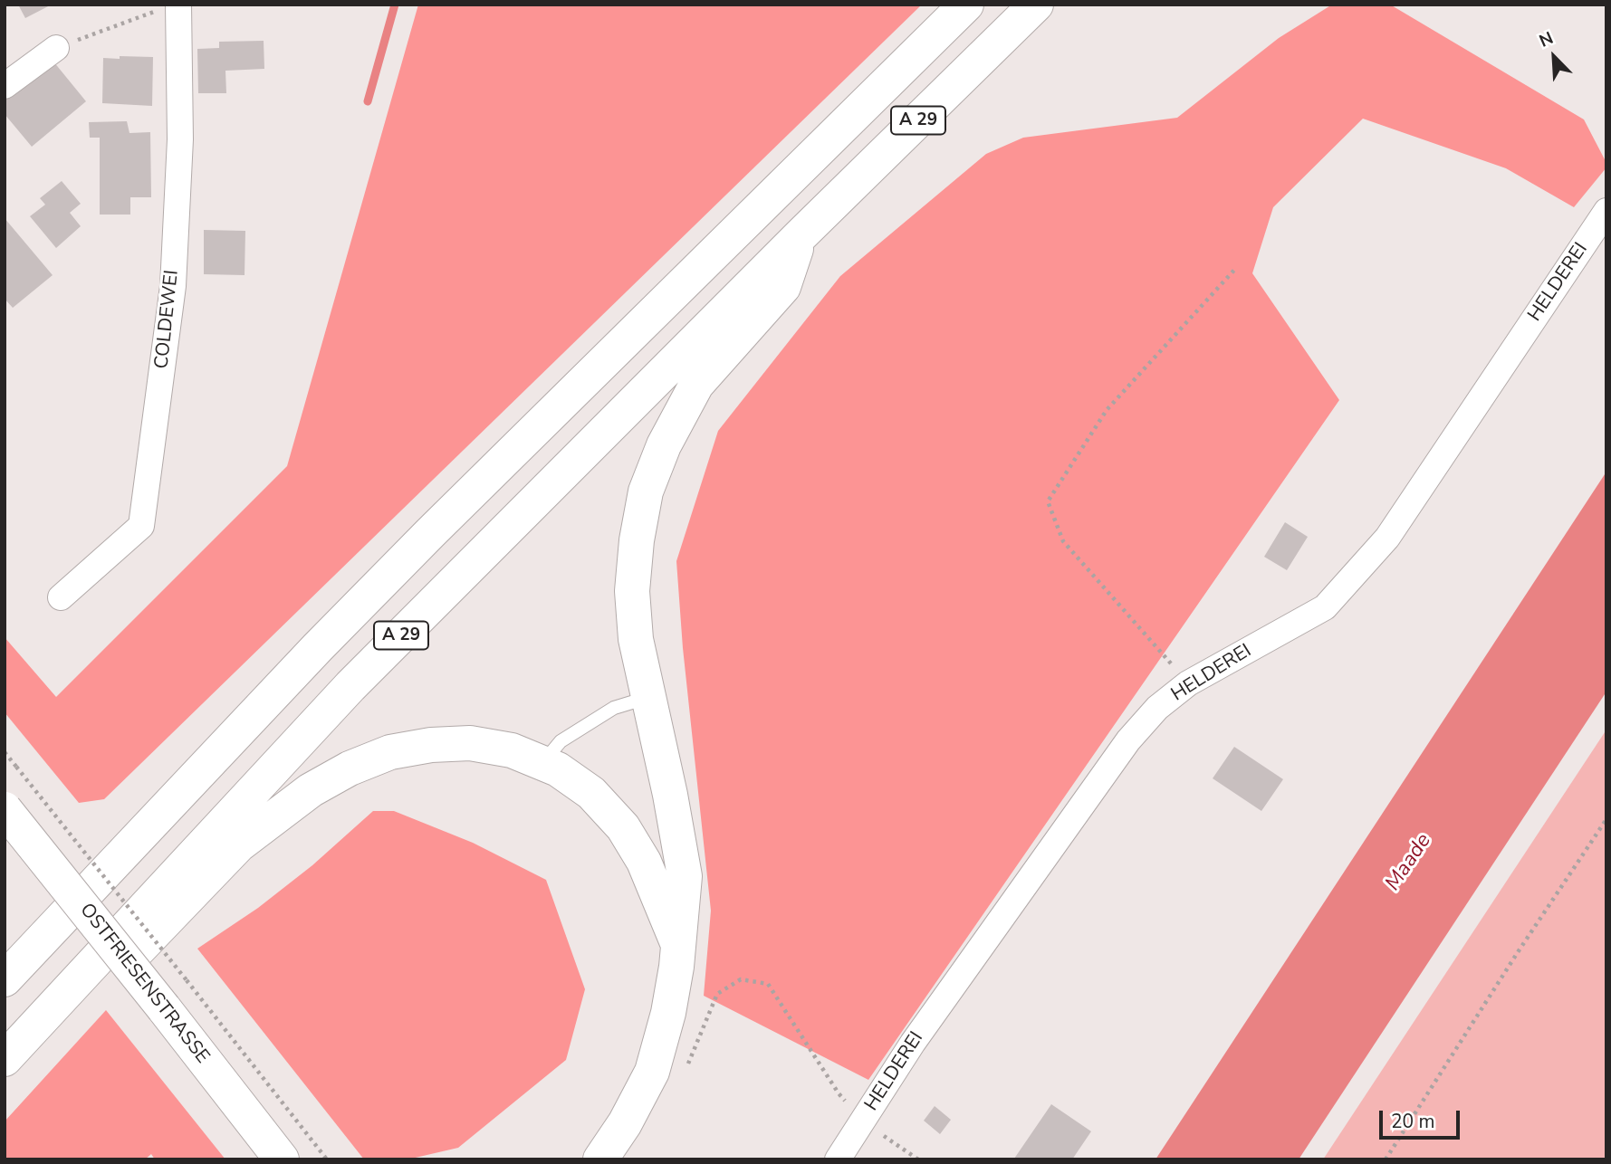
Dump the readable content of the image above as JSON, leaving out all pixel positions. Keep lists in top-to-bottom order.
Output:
{
  "streets": {
    "main road": ["A 29", "OSTFRIESENSTRASSE"],
    "street": ["HELDEREI", "COLDEWEI"]
  },
  "water": ["Maade"],
  "scale_bar": "20 m",
  "north": "top left"
}
